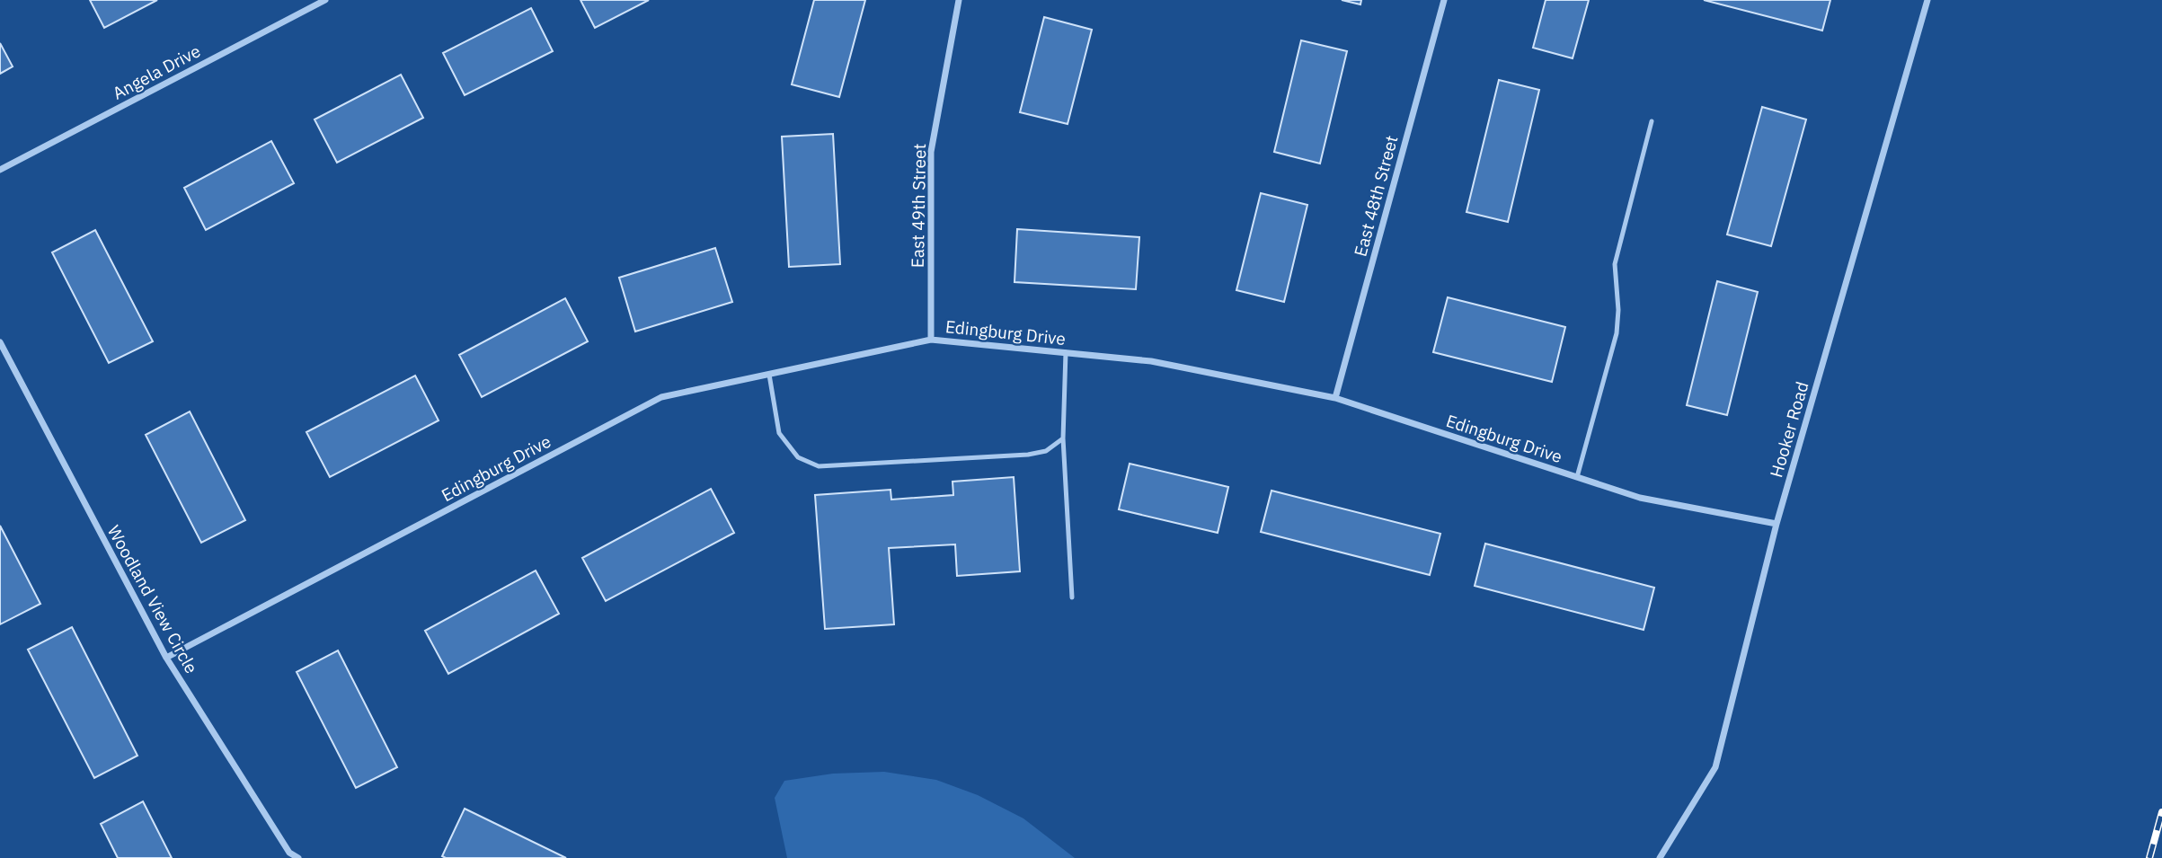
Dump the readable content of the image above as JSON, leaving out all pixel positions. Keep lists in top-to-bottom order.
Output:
{
  "streets": {
    "street": [
      "Angela Drive",
      "East 48th Street",
      "East 49th Street",
      "Edingburg Drive",
      "Hooker Road",
      "Woodland View Circle"
    ]
  },
  "crossings": [
    ["East 48th Street", "Edingburg Drive"],
    ["East 49th Street", "Edingburg Drive"],
    ["Edingburg Drive", "Hooker Road"],
    ["Edingburg Drive", "Woodland View Circle"]
  ]
}
